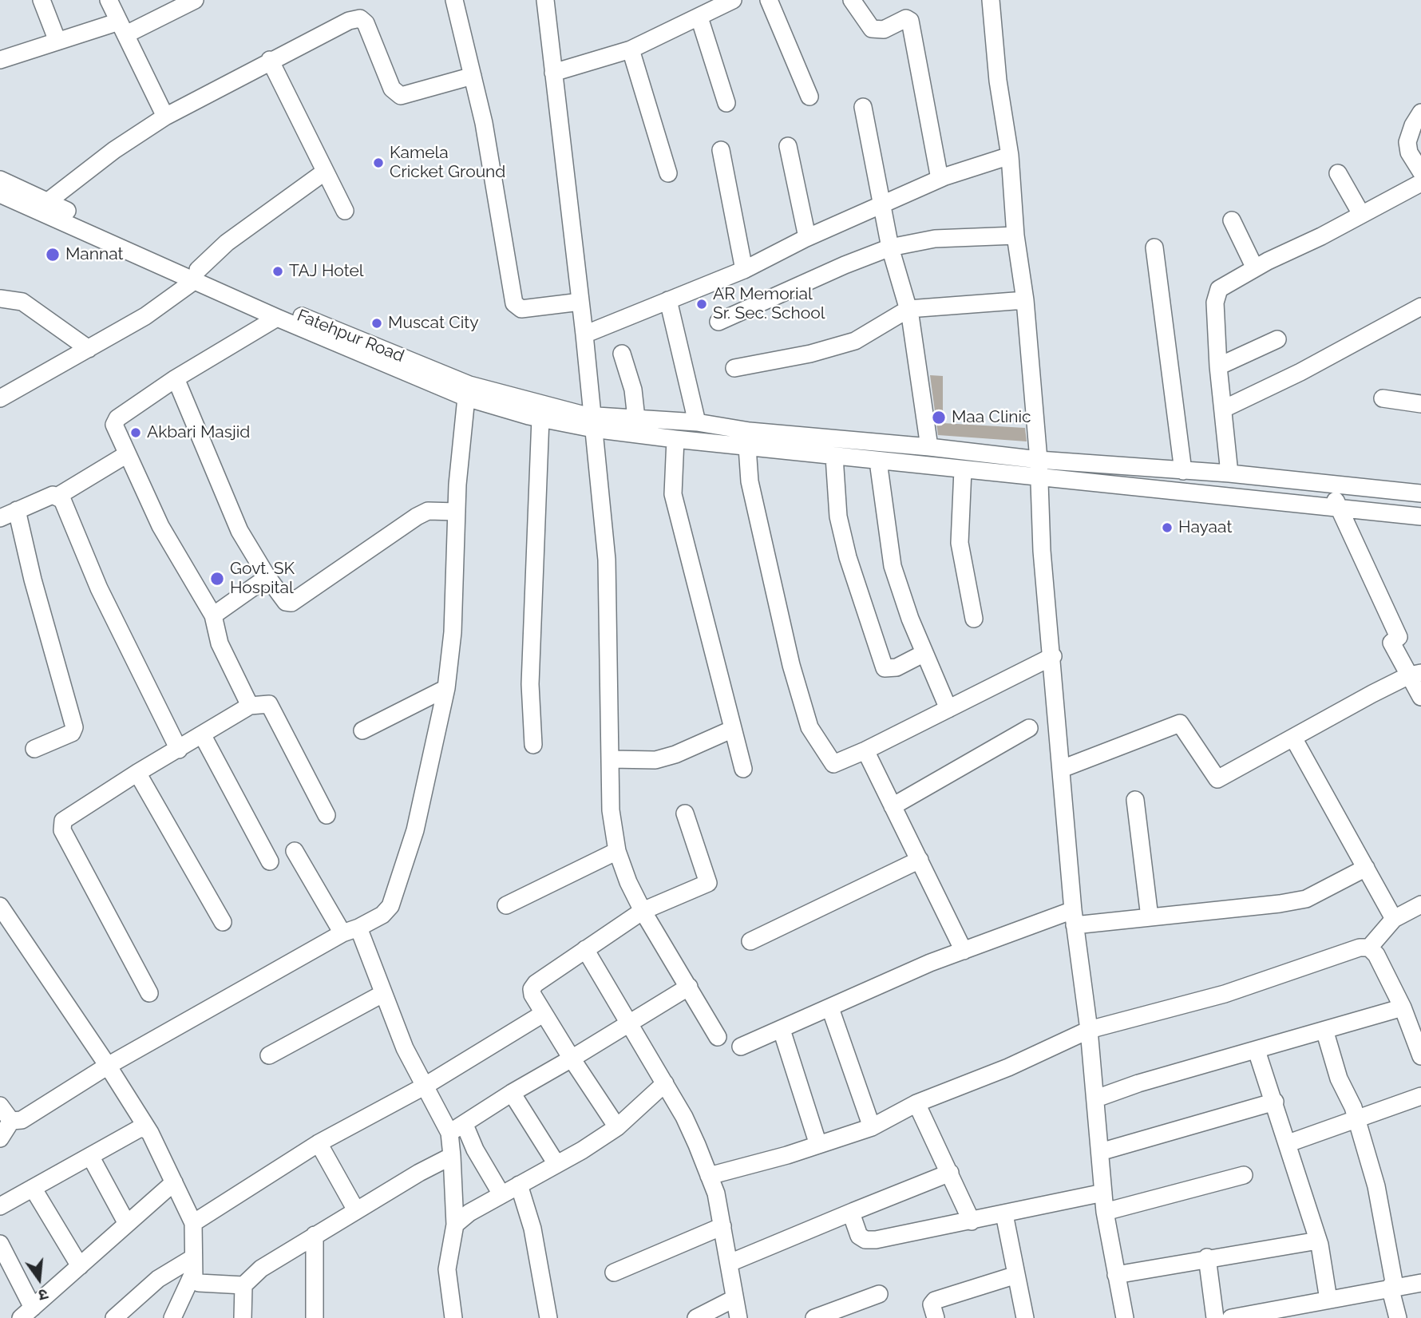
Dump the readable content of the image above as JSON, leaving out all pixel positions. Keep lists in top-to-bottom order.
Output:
{
  "streets": {
    "street": ["Fatehpur Road"]
  },
  "places": [
    "Kamela Cricket Ground",
    "Mannat",
    "TAJ Hotel",
    "AR Memorial Sr. Sec. School",
    "Muscat City",
    "Maa Clinic",
    "Akbari Masjid",
    "Hayaat",
    "Govt. SK Hospital"
  ],
  "north": "bottom"
}
